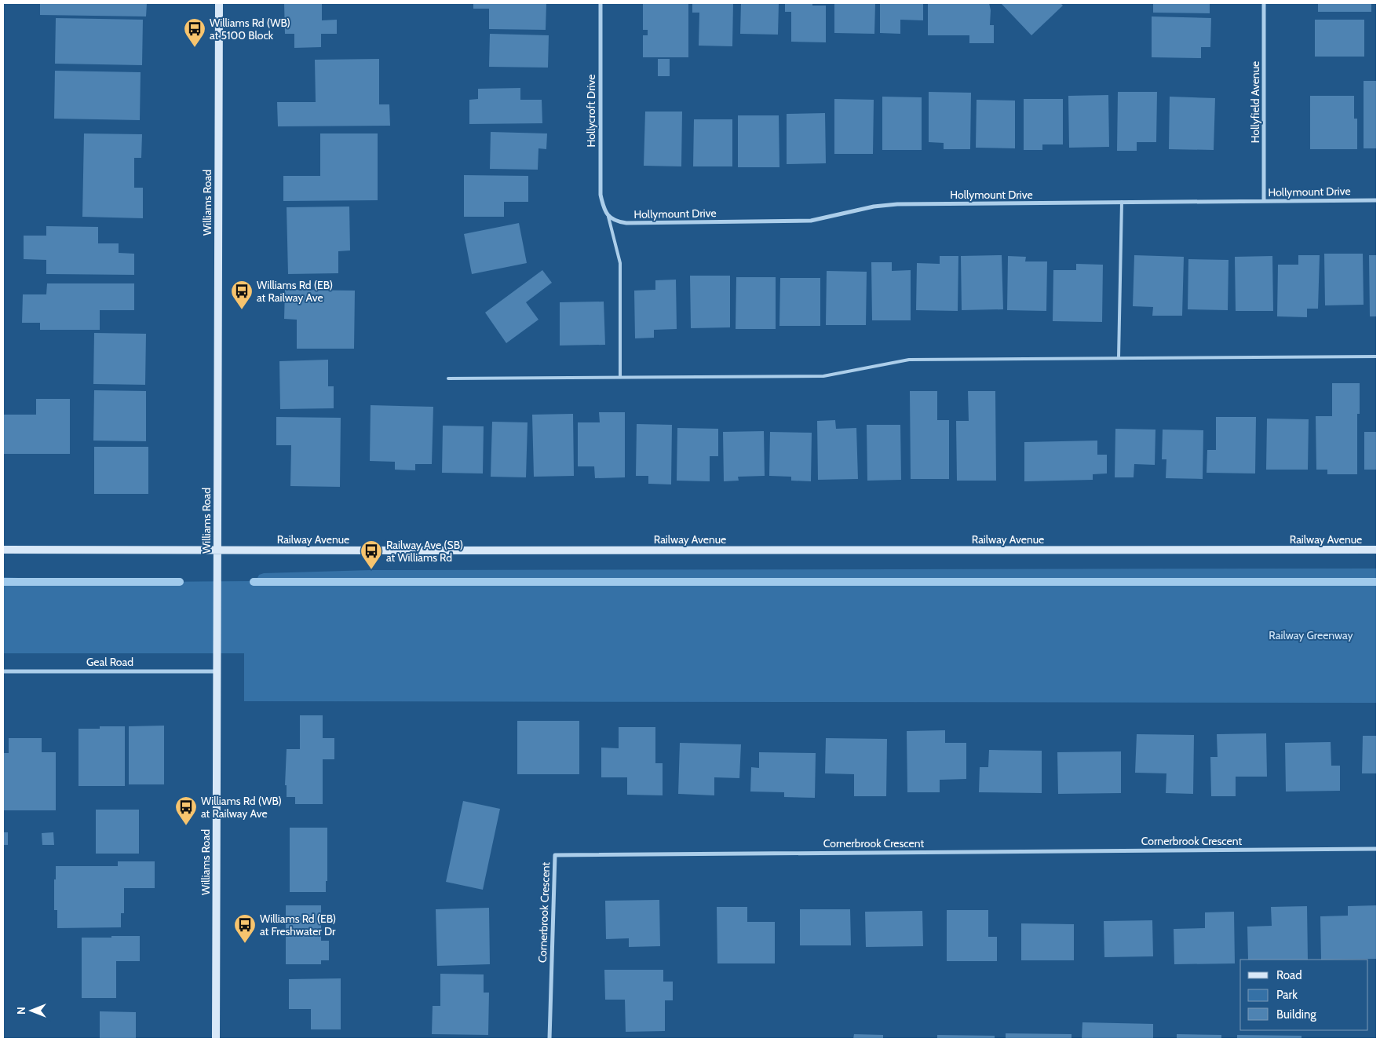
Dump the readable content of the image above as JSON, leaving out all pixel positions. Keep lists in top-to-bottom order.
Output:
{
  "streets": {
    "main road": ["Williams Road", "Railway Avenue"],
    "street": [
      "Hollyfield Avenue",
      "Hollycroft Drive",
      "Hollymount Drive",
      "Geal Road",
      "Cornerbrook Crescent"
    ]
  },
  "crossings": [
    ["Hollyfield Avenue", "Hollymount Drive"],
    ["Hollycroft Drive", "Hollymount Drive"],
    ["Williams Road", "Railway Avenue"],
    ["Williams Road", "Geal Road"]
  ],
  "parks": ["Railway Greenway"],
  "places": {
    "bus stop": [
      "Williams Rd (WB) at 5100 Block",
      "Williams Rd (EB) at Railway Ave",
      "Railway Ave (SB) at Williams Rd",
      "Williams Rd (WB) at Railway Ave",
      "Williams Rd (EB) at Freshwater Dr"
    ]
  },
  "legend": ["Road", "Park", "Building"],
  "north": "left"
}
